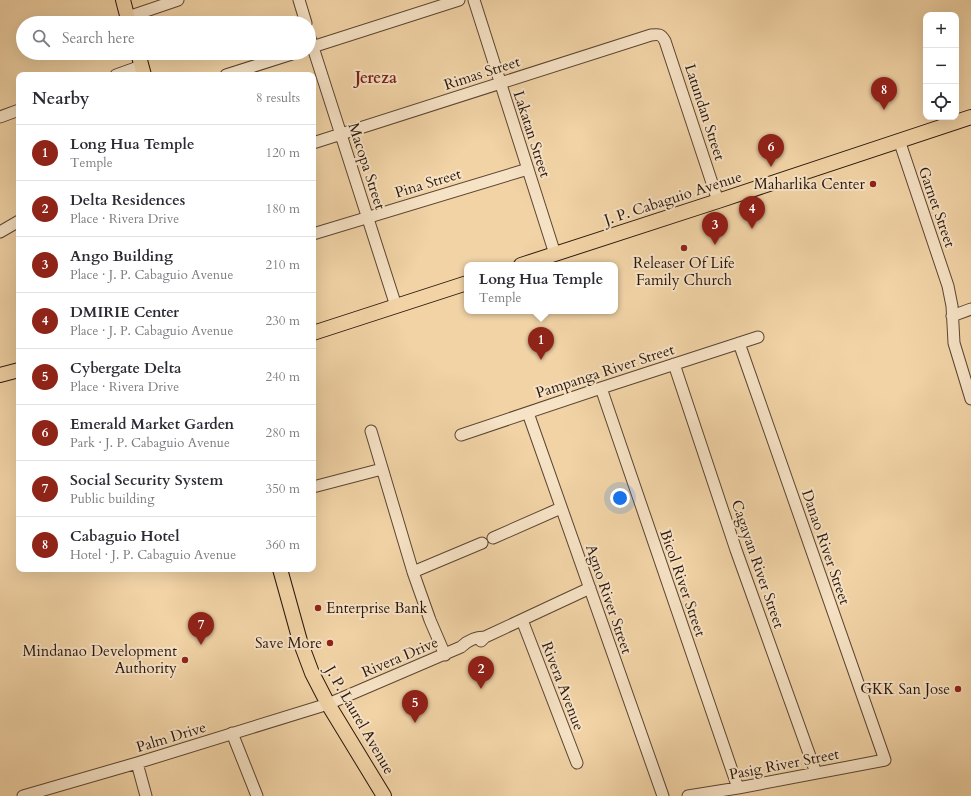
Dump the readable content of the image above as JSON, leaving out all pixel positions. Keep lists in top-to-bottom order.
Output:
{
  "streets": {
    "main road": ["J. P. Cabaguio Avenue", "J. P. Laurel Avenue"],
    "street": [
      "Rimas Street",
      "Latundan Street",
      "Lakatan Street",
      "Macopa Street",
      "Pina Street",
      "Garnet Street",
      "Pampanga River Street",
      "Danao River Street",
      "Cagayan River Street",
      "Bicol River Street",
      "Agno River Street",
      "Rivera Drive",
      "Rivera Avenue",
      "Palm Drive",
      "Pasig River Street"
    ]
  },
  "crossings": [
    ["Rimas Street", "Latundan Street"],
    ["Rimas Street", "Lakatan Street"],
    ["Rimas Street", "Macopa Street"],
    ["Latundan Street", "J. P. Cabaguio Avenue"],
    ["Lakatan Street", "Pina Street"],
    ["Lakatan Street", "J. P. Cabaguio Avenue"],
    ["Macopa Street", "Pina Street"],
    ["J. P. Cabaguio Avenue", "Garnet Street"],
    ["Pampanga River Street", "Danao River Street"],
    ["Pampanga River Street", "Cagayan River Street"],
    ["Pampanga River Street", "Bicol River Street"],
    ["Pampanga River Street", "Agno River Street"],
    ["Danao River Street", "Pasig River Street"],
    ["Cagayan River Street", "Pasig River Street"],
    ["Bicol River Street", "Pasig River Street"],
    ["Agno River Street", "Rivera Drive"],
    ["Rivera Drive", "Rivera Avenue"],
    ["Rivera Drive", "J. P. Laurel Avenue"],
    ["Rivera Drive", "Palm Drive"],
    ["J. P. Laurel Avenue", "Palm Drive"]
  ],
  "districts": ["Jereza"],
  "places": [
    "Maharlika Center",
    "Releaser Of Life Family Church",
    "Enterprise Bank",
    "Save More",
    "Mindanao Development Authority",
    "GKK San Jose"
  ],
  "page": {
    "map_buttons": ["+", "−"],
    "search": "Search here",
    "heading": ["Nearby", "8 results"],
    "pins": [
      "8",
      "6",
      "4",
      "3",
      "1",
      "7",
      "2",
      "5"
    ],
    "list": [
      {
        "mark": "1",
        "name": "Long Hua Temple",
        "note": "Temple",
        "value": "120 m"
      },
      {
        "mark": "2",
        "name": "Delta Residences",
        "note": "Place · Rivera Drive",
        "value": "180 m"
      },
      {
        "mark": "3",
        "name": "Ango Building",
        "note": "Place · J. P. Cabaguio Avenue",
        "value": "210 m"
      },
      {
        "mark": "4",
        "name": "DMIRIE Center",
        "note": "Place · J. P. Cabaguio Avenue",
        "value": "230 m"
      },
      {
        "mark": "5",
        "name": "Cybergate Delta",
        "note": "Place · Rivera Drive",
        "value": "240 m"
      },
      {
        "mark": "6",
        "name": "Emerald Market Garden",
        "note": "Park · J. P. Cabaguio Avenue",
        "value": "280 m"
      },
      {
        "mark": "7",
        "name": "Social Security System",
        "note": "Public building",
        "value": "350 m"
      },
      {
        "mark": "8",
        "name": "Cabaguio Hotel",
        "note": "Hotel · J. P. Cabaguio Avenue",
        "value": "360 m"
      }
    ],
    "popup": ["Long Hua Temple", "Temple"]
  }
}
